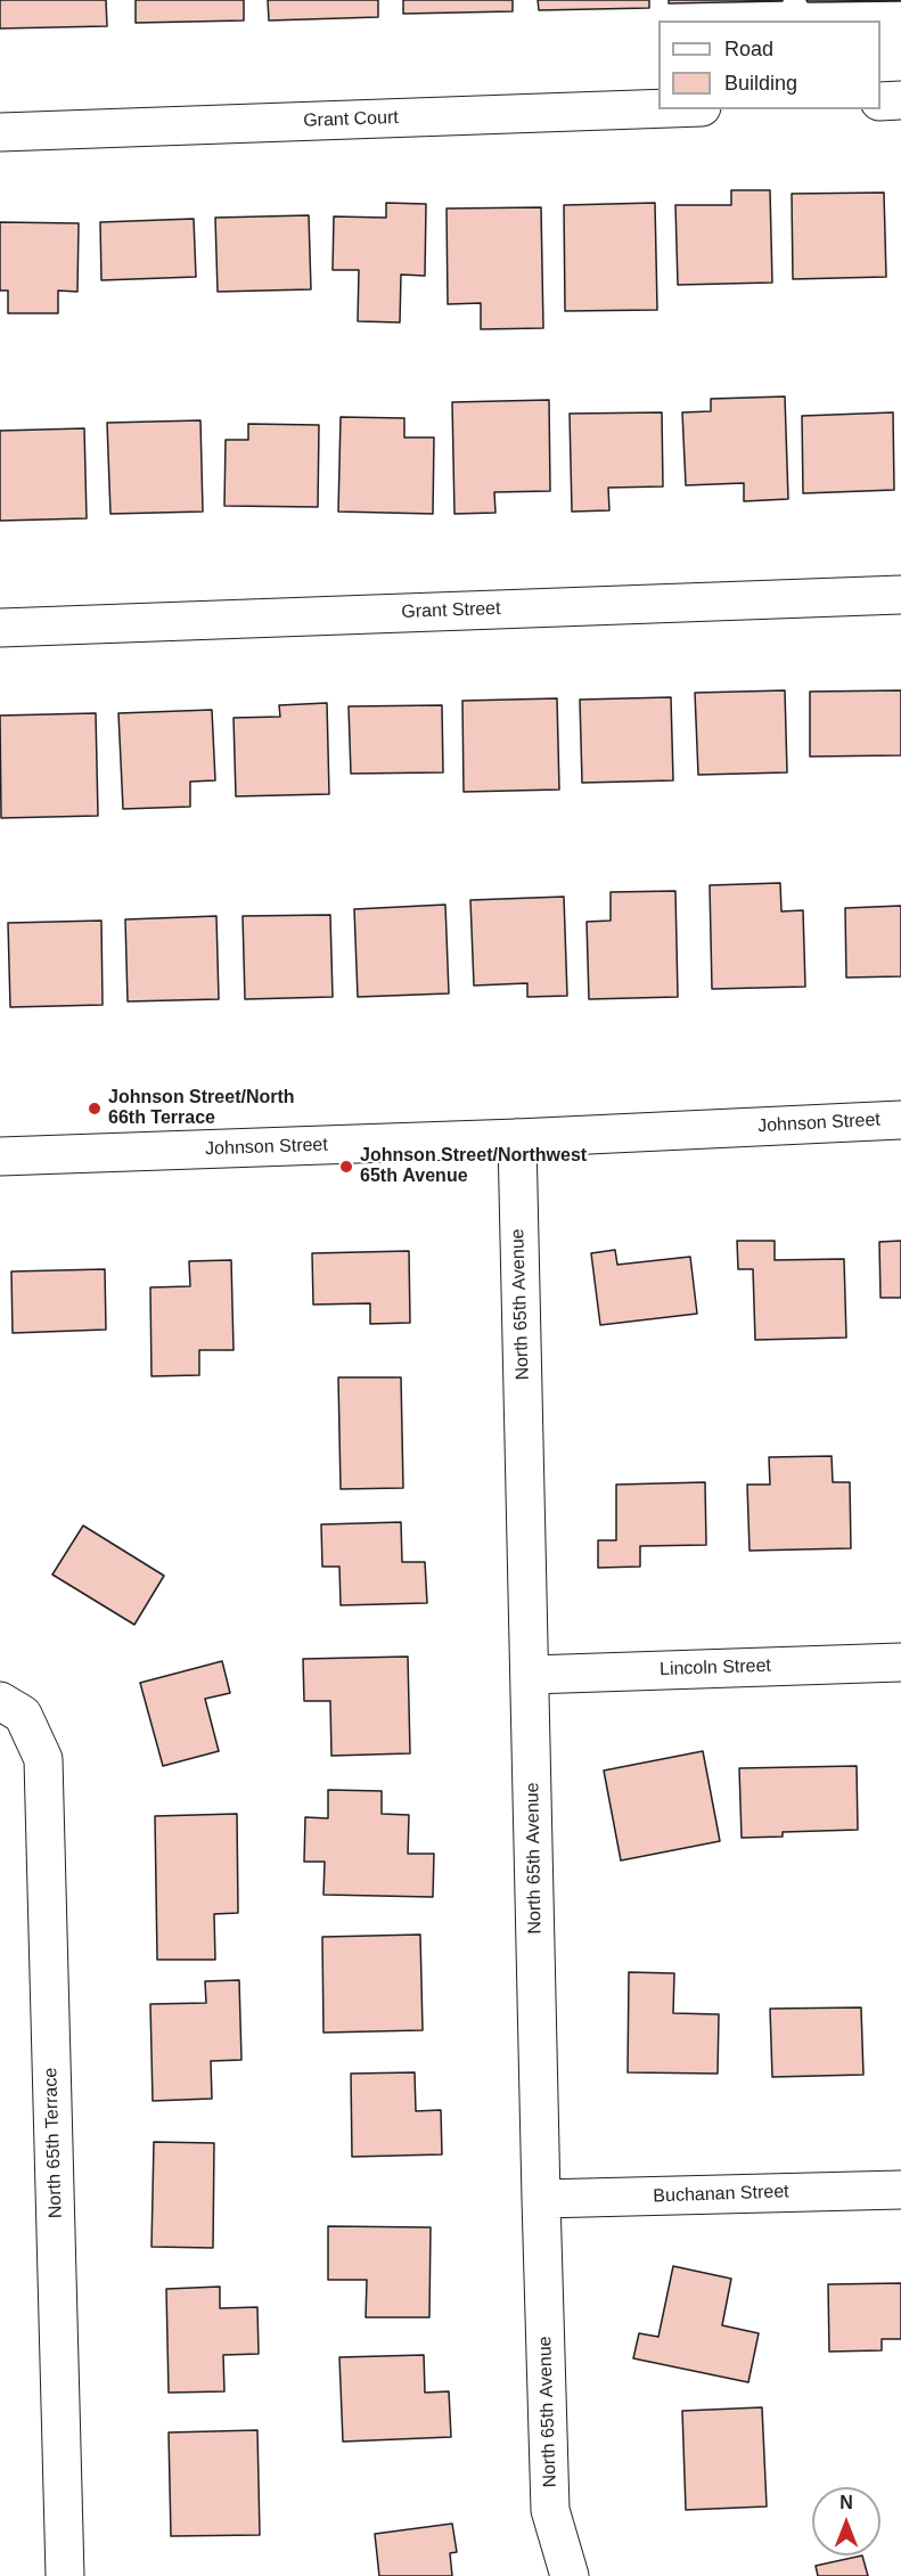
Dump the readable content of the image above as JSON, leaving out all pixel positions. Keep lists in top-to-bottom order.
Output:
{
  "streets": {
    "street": [
      "Grant Court",
      "Grant Street",
      "Johnson Street",
      "North 65th Avenue",
      "Lincoln Street",
      "North 65th Terrace",
      "Buchanan Street"
    ]
  },
  "crossings": [
    ["Johnson Street", "North 65th Avenue"],
    ["North 65th Avenue", "Lincoln Street"],
    ["North 65th Avenue", "Buchanan Street"]
  ],
  "places": ["Johnson Street/North 66th Terrace", "Johnson Street/Northwest 65th Avenue"],
  "legend": ["Road", "Building"],
  "north": "top"
}
